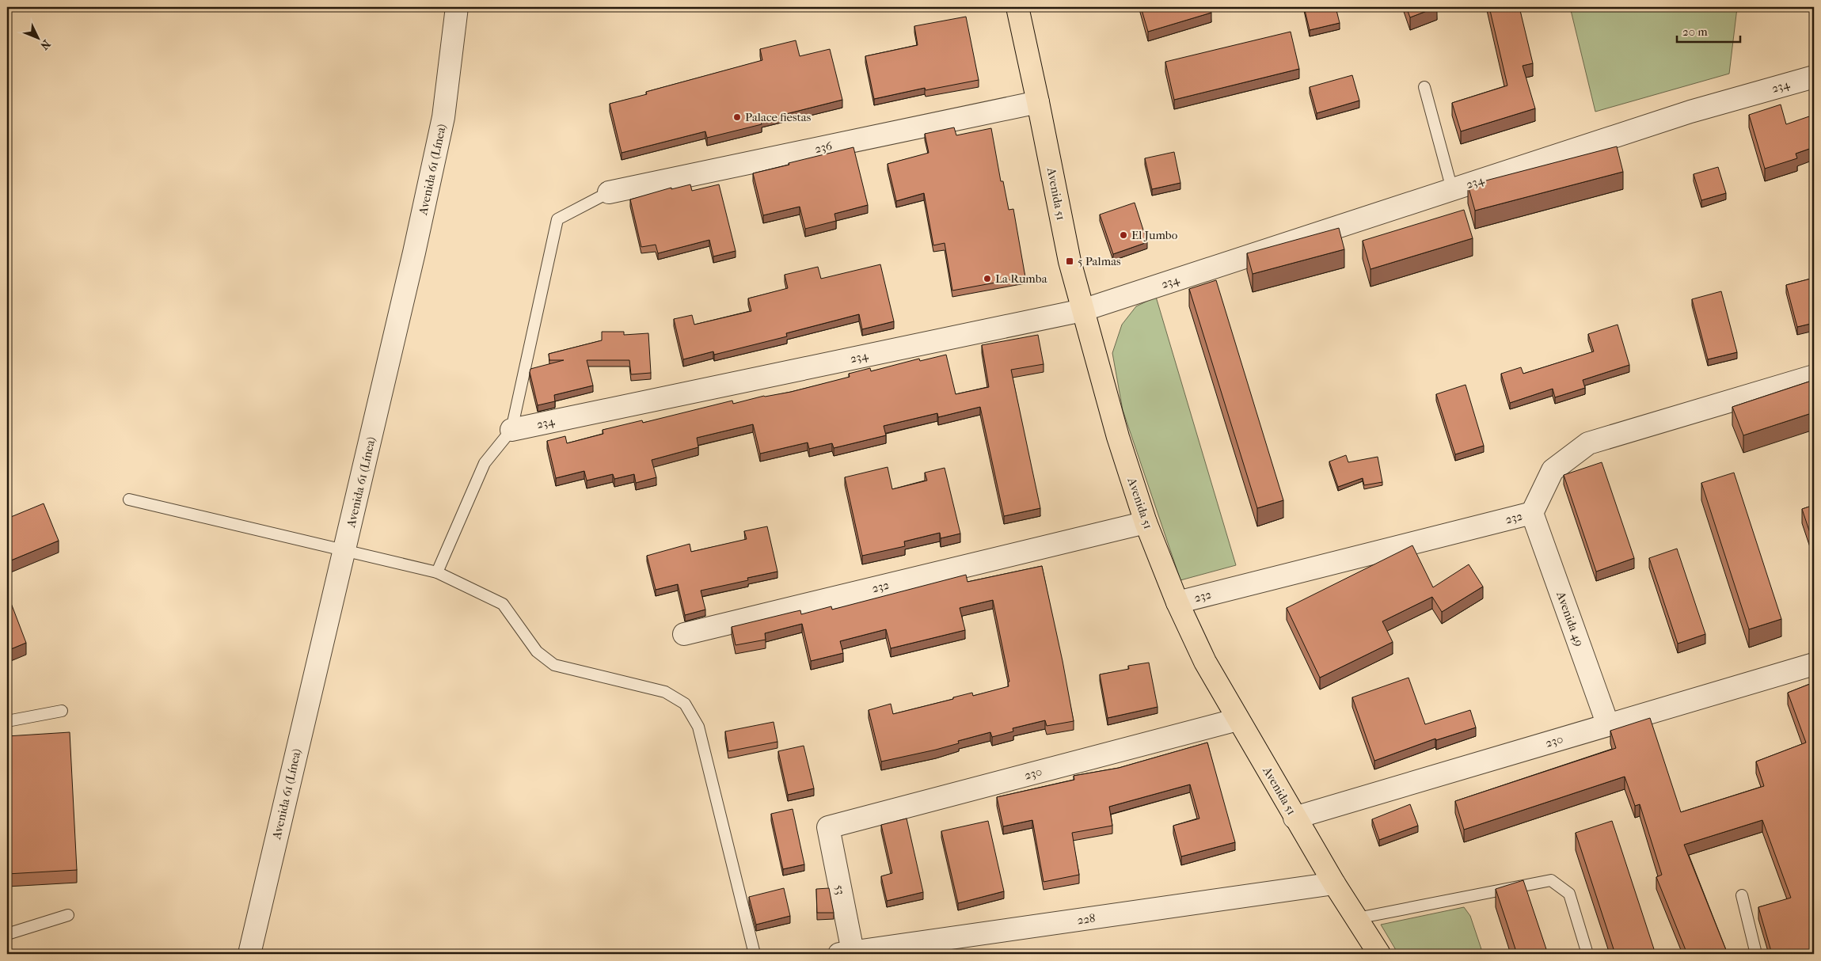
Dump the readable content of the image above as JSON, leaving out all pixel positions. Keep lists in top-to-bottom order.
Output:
{
  "streets": {
    "main road": ["Avenida 51"],
    "street": [
      "234",
      "236",
      "Avenida 61 (Línea)",
      "232",
      "Avenida 49",
      "230",
      "53",
      "228"
    ]
  },
  "crossings": [
    ["234", "Avenida 51"],
    ["236", "Avenida 51"],
    ["Avenida 51", "232"],
    ["Avenida 51", "230"],
    ["Avenida 51", "228"],
    ["232", "Avenida 49"],
    ["Avenida 49", "230"],
    ["230", "53"],
    ["53", "228"]
  ],
  "places": {
    "other": ["Palace fiestas", "El Jumbo", "La Rumba"],
    "transit": ["5 Palmas"]
  },
  "scale_bar": "20 m",
  "north": "bottom right"
}
